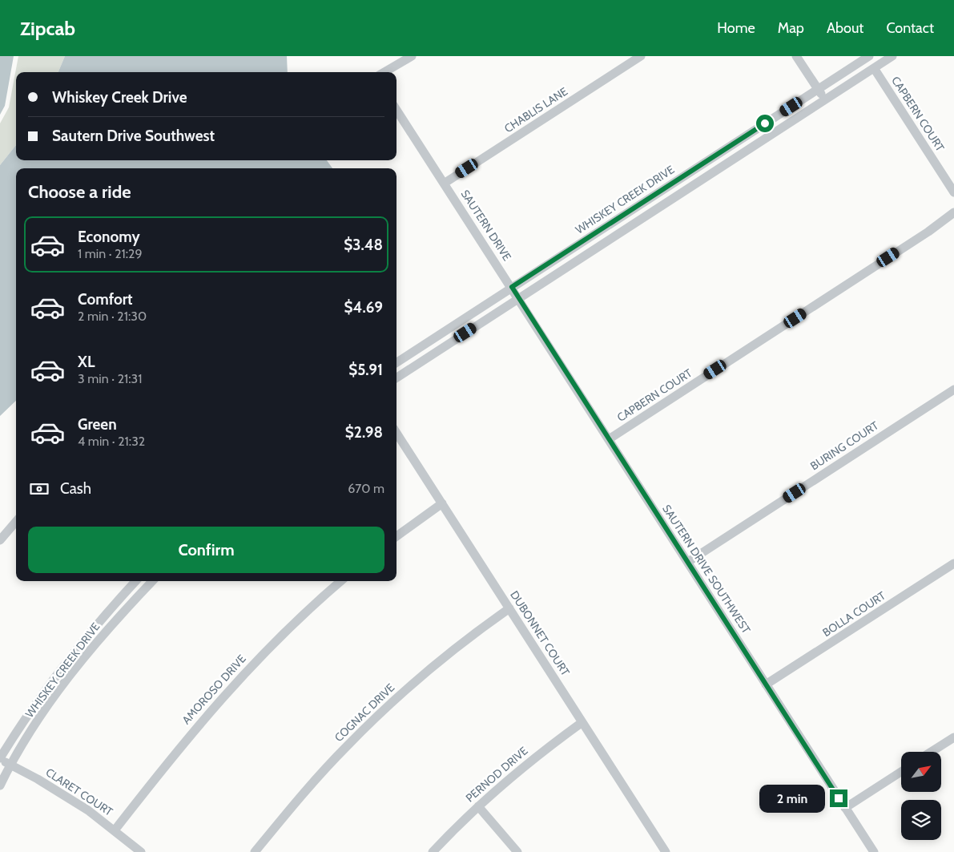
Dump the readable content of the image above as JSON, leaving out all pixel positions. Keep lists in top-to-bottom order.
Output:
{
  "streets": {
    "street": [
      "CHABLIS LANE",
      "CAPBERN COURT",
      "WHISKEY CREEK DRIVE",
      "SAUTERN DRIVE",
      "BURING COURT",
      "SAUTERN DRIVE SOUTHWEST",
      "BOLLA COURT",
      "DUBONNET COURT",
      "AMOROSO DRIVE",
      "COGNAC DRIVE",
      "PERNOD DRIVE",
      "CLARET COURT"
    ]
  },
  "crossings": [
    ["CHABLIS LANE", "SAUTERN DRIVE"],
    ["CAPBERN COURT", "SAUTERN DRIVE SOUTHWEST"],
    ["WHISKEY CREEK DRIVE", "SAUTERN DRIVE"],
    ["WHISKEY CREEK DRIVE", "CLARET COURT"],
    ["SAUTERN DRIVE", "SAUTERN DRIVE SOUTHWEST"],
    ["BURING COURT", "SAUTERN DRIVE SOUTHWEST"],
    ["SAUTERN DRIVE SOUTHWEST", "BOLLA COURT"],
    ["DUBONNET COURT", "COGNAC DRIVE"],
    ["DUBONNET COURT", "PERNOD DRIVE"],
    ["AMOROSO DRIVE", "CLARET COURT"]
  ],
  "north": "top right",
  "page": {
    "header": "Zipcab",
    "nav": [
      "Home",
      "Map",
      "About",
      "Contact"
    ],
    "banner": ["Whiskey Creek Drive", "Sautern Drive Southwest"],
    "heading": "Choose a ride",
    "list": [
      {
        "name": "Economy",
        "note": "1 min · 21:29",
        "value": "$3.48"
      },
      {
        "name": "Comfort",
        "note": "2 min · 21:30",
        "value": "$4.69"
      },
      {
        "name": "XL",
        "note": "3 min · 21:31",
        "value": "$5.91"
      },
      {
        "name": "Green",
        "note": "4 min · 21:32",
        "value": "$2.98"
      }
    ],
    "pay": ["Cash", "670 m"],
    "buttons": "Confirm",
    "bubble": "2 min"
  }
}
